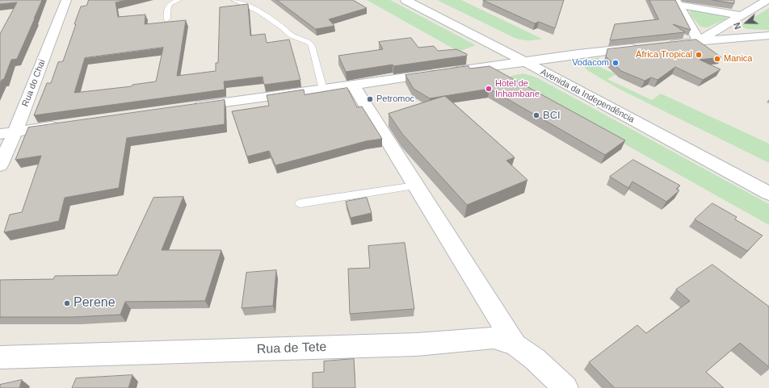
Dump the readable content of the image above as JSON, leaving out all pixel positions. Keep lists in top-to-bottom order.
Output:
{
  "streets": {
    "street": ["Rua do Chai", "Avenida da Independência", "Rua de Tete"]
  },
  "places": [
    "África Tropical",
    "Manica",
    "Vodacom",
    "Hotel de Inhambane",
    "Petromoc",
    "BCI",
    "Perene"
  ],
  "north": "left"
}
